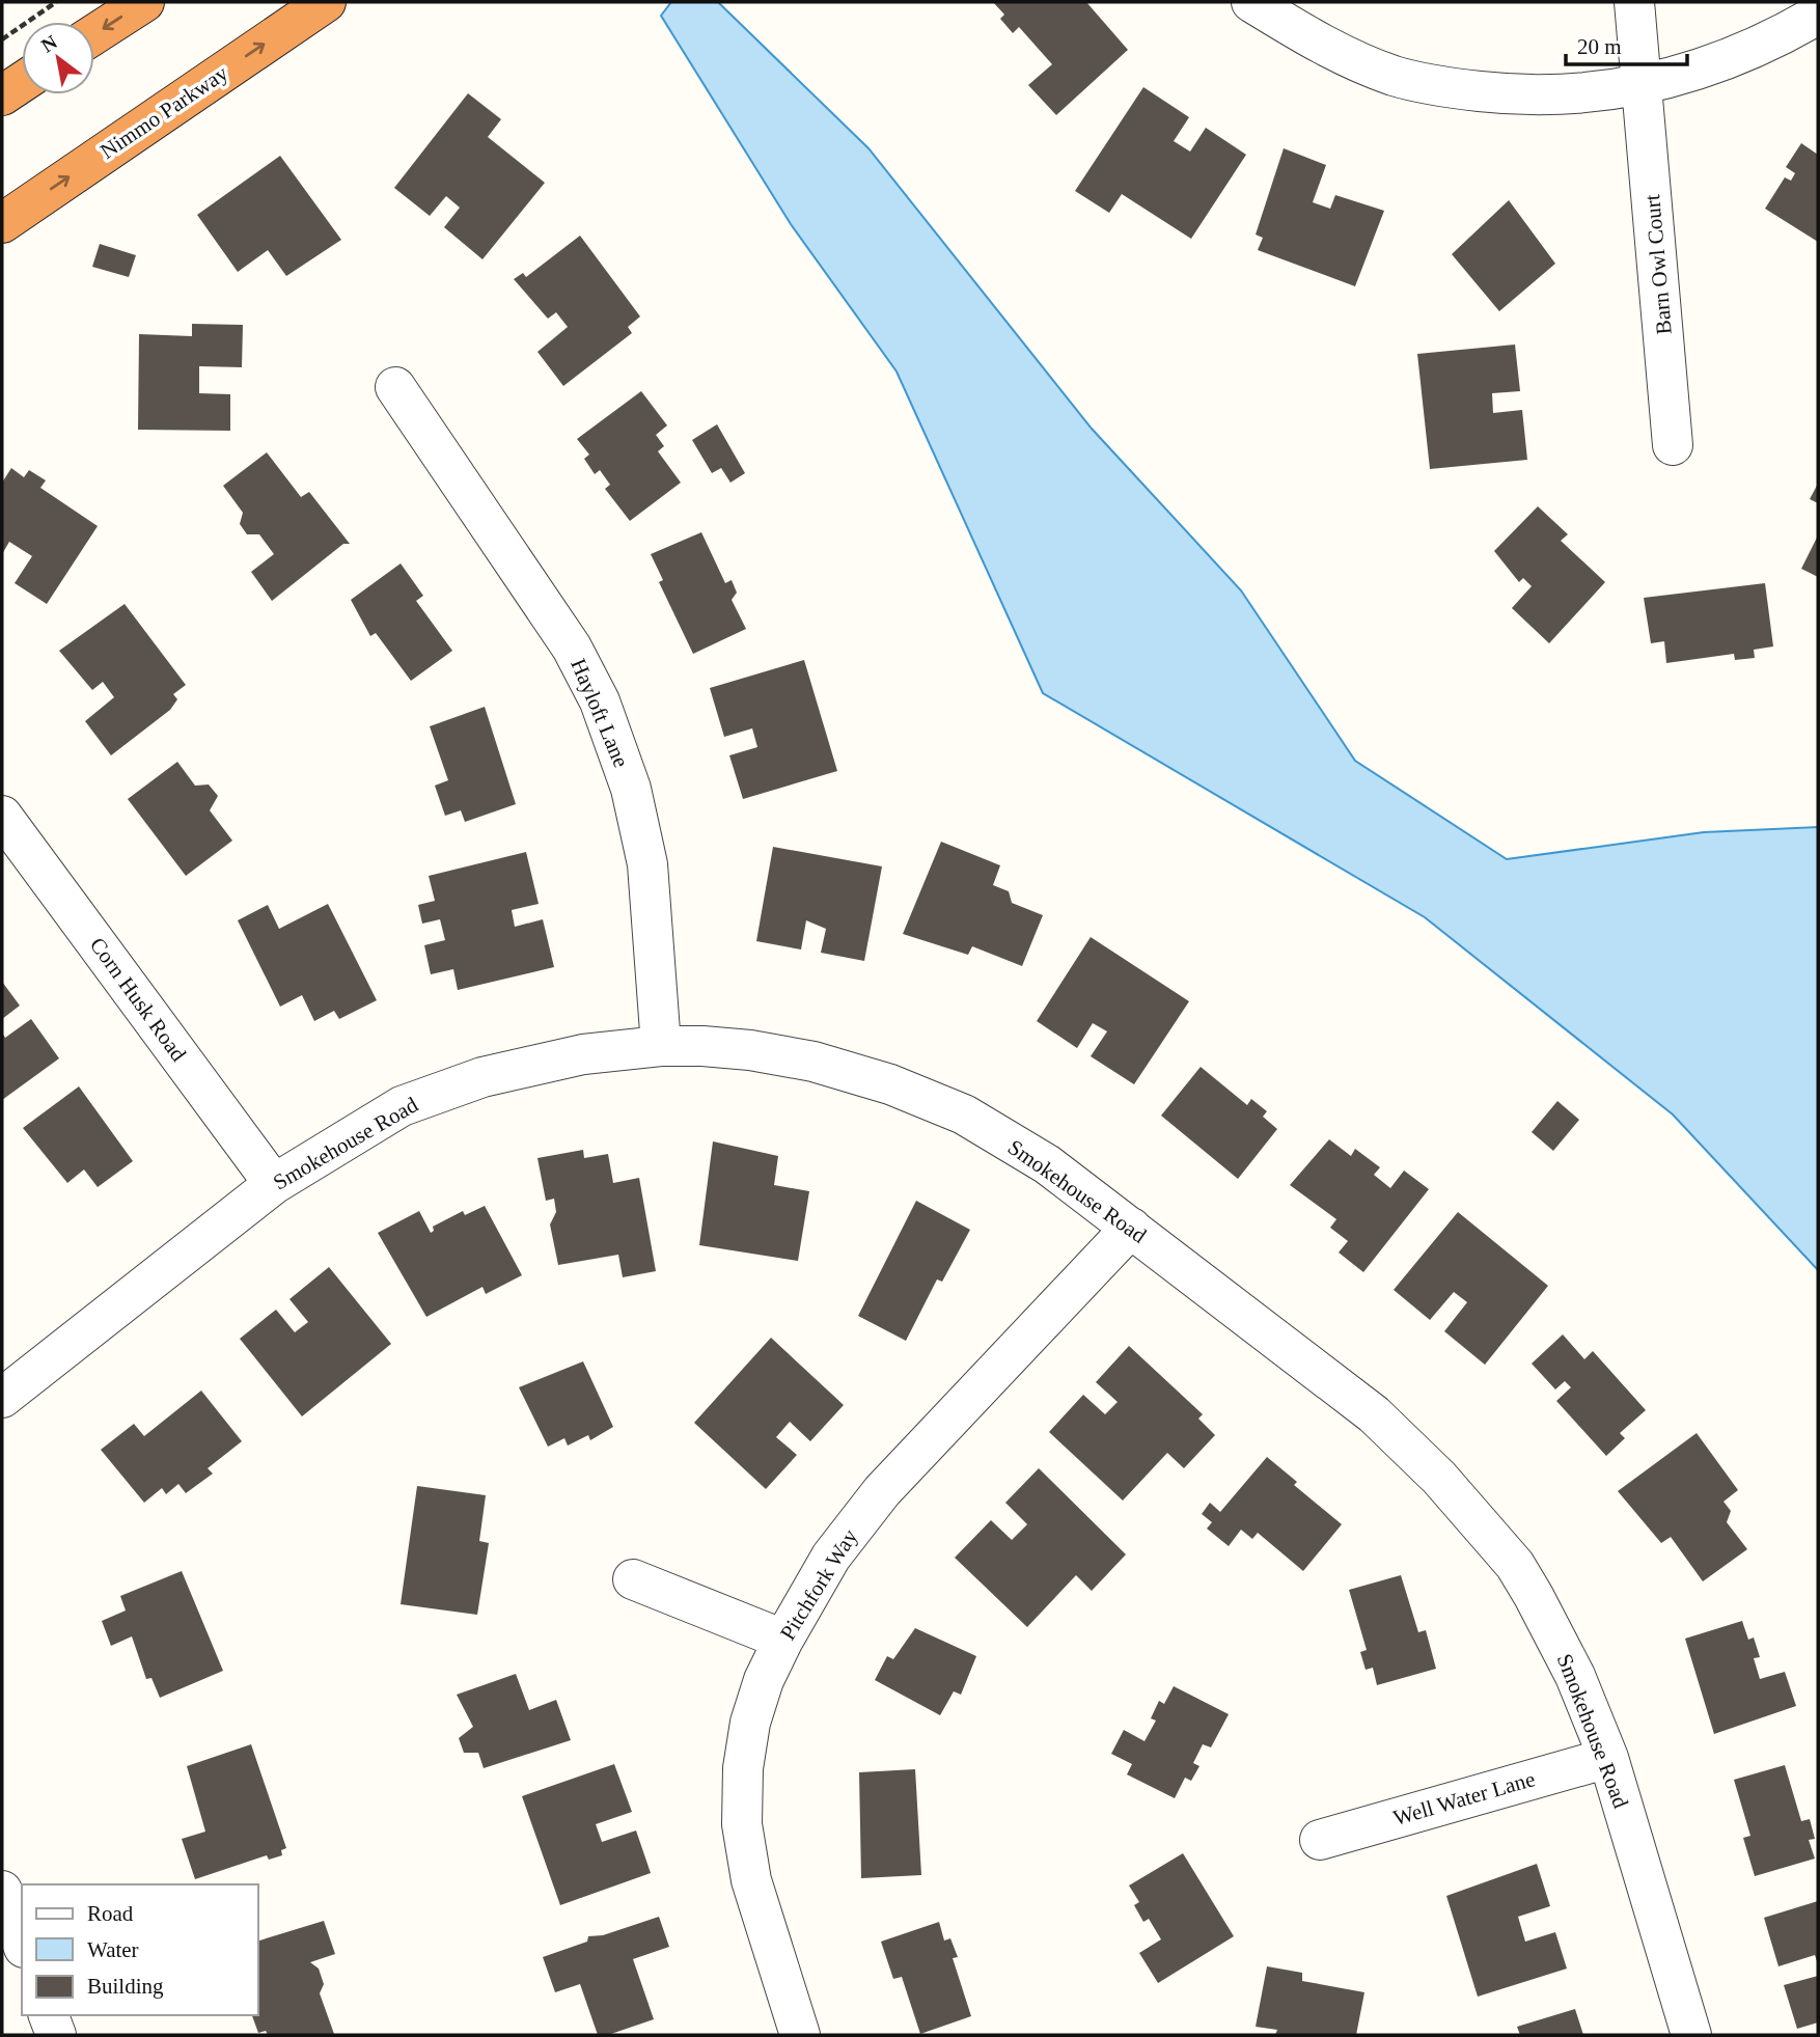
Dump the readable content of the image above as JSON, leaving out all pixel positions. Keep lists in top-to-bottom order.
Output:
{
  "streets": {
    "highway": ["Nimmo Parkway"],
    "street": [
      "Barn Owl Court",
      "Hayloft Lane",
      "Corn Husk Road",
      "Smokehouse Road",
      "Pitchfork Way",
      "Well Water Lane"
    ]
  },
  "crossings": [
    ["Hayloft Lane", "Smokehouse Road"],
    ["Corn Husk Road", "Smokehouse Road"],
    ["Smokehouse Road", "Pitchfork Way"],
    ["Smokehouse Road", "Well Water Lane"]
  ],
  "one_way": ["Nimmo Parkway"],
  "legend": ["Road", "Water", "Building"],
  "scale_bar": "20 m",
  "north": "top left"
}
